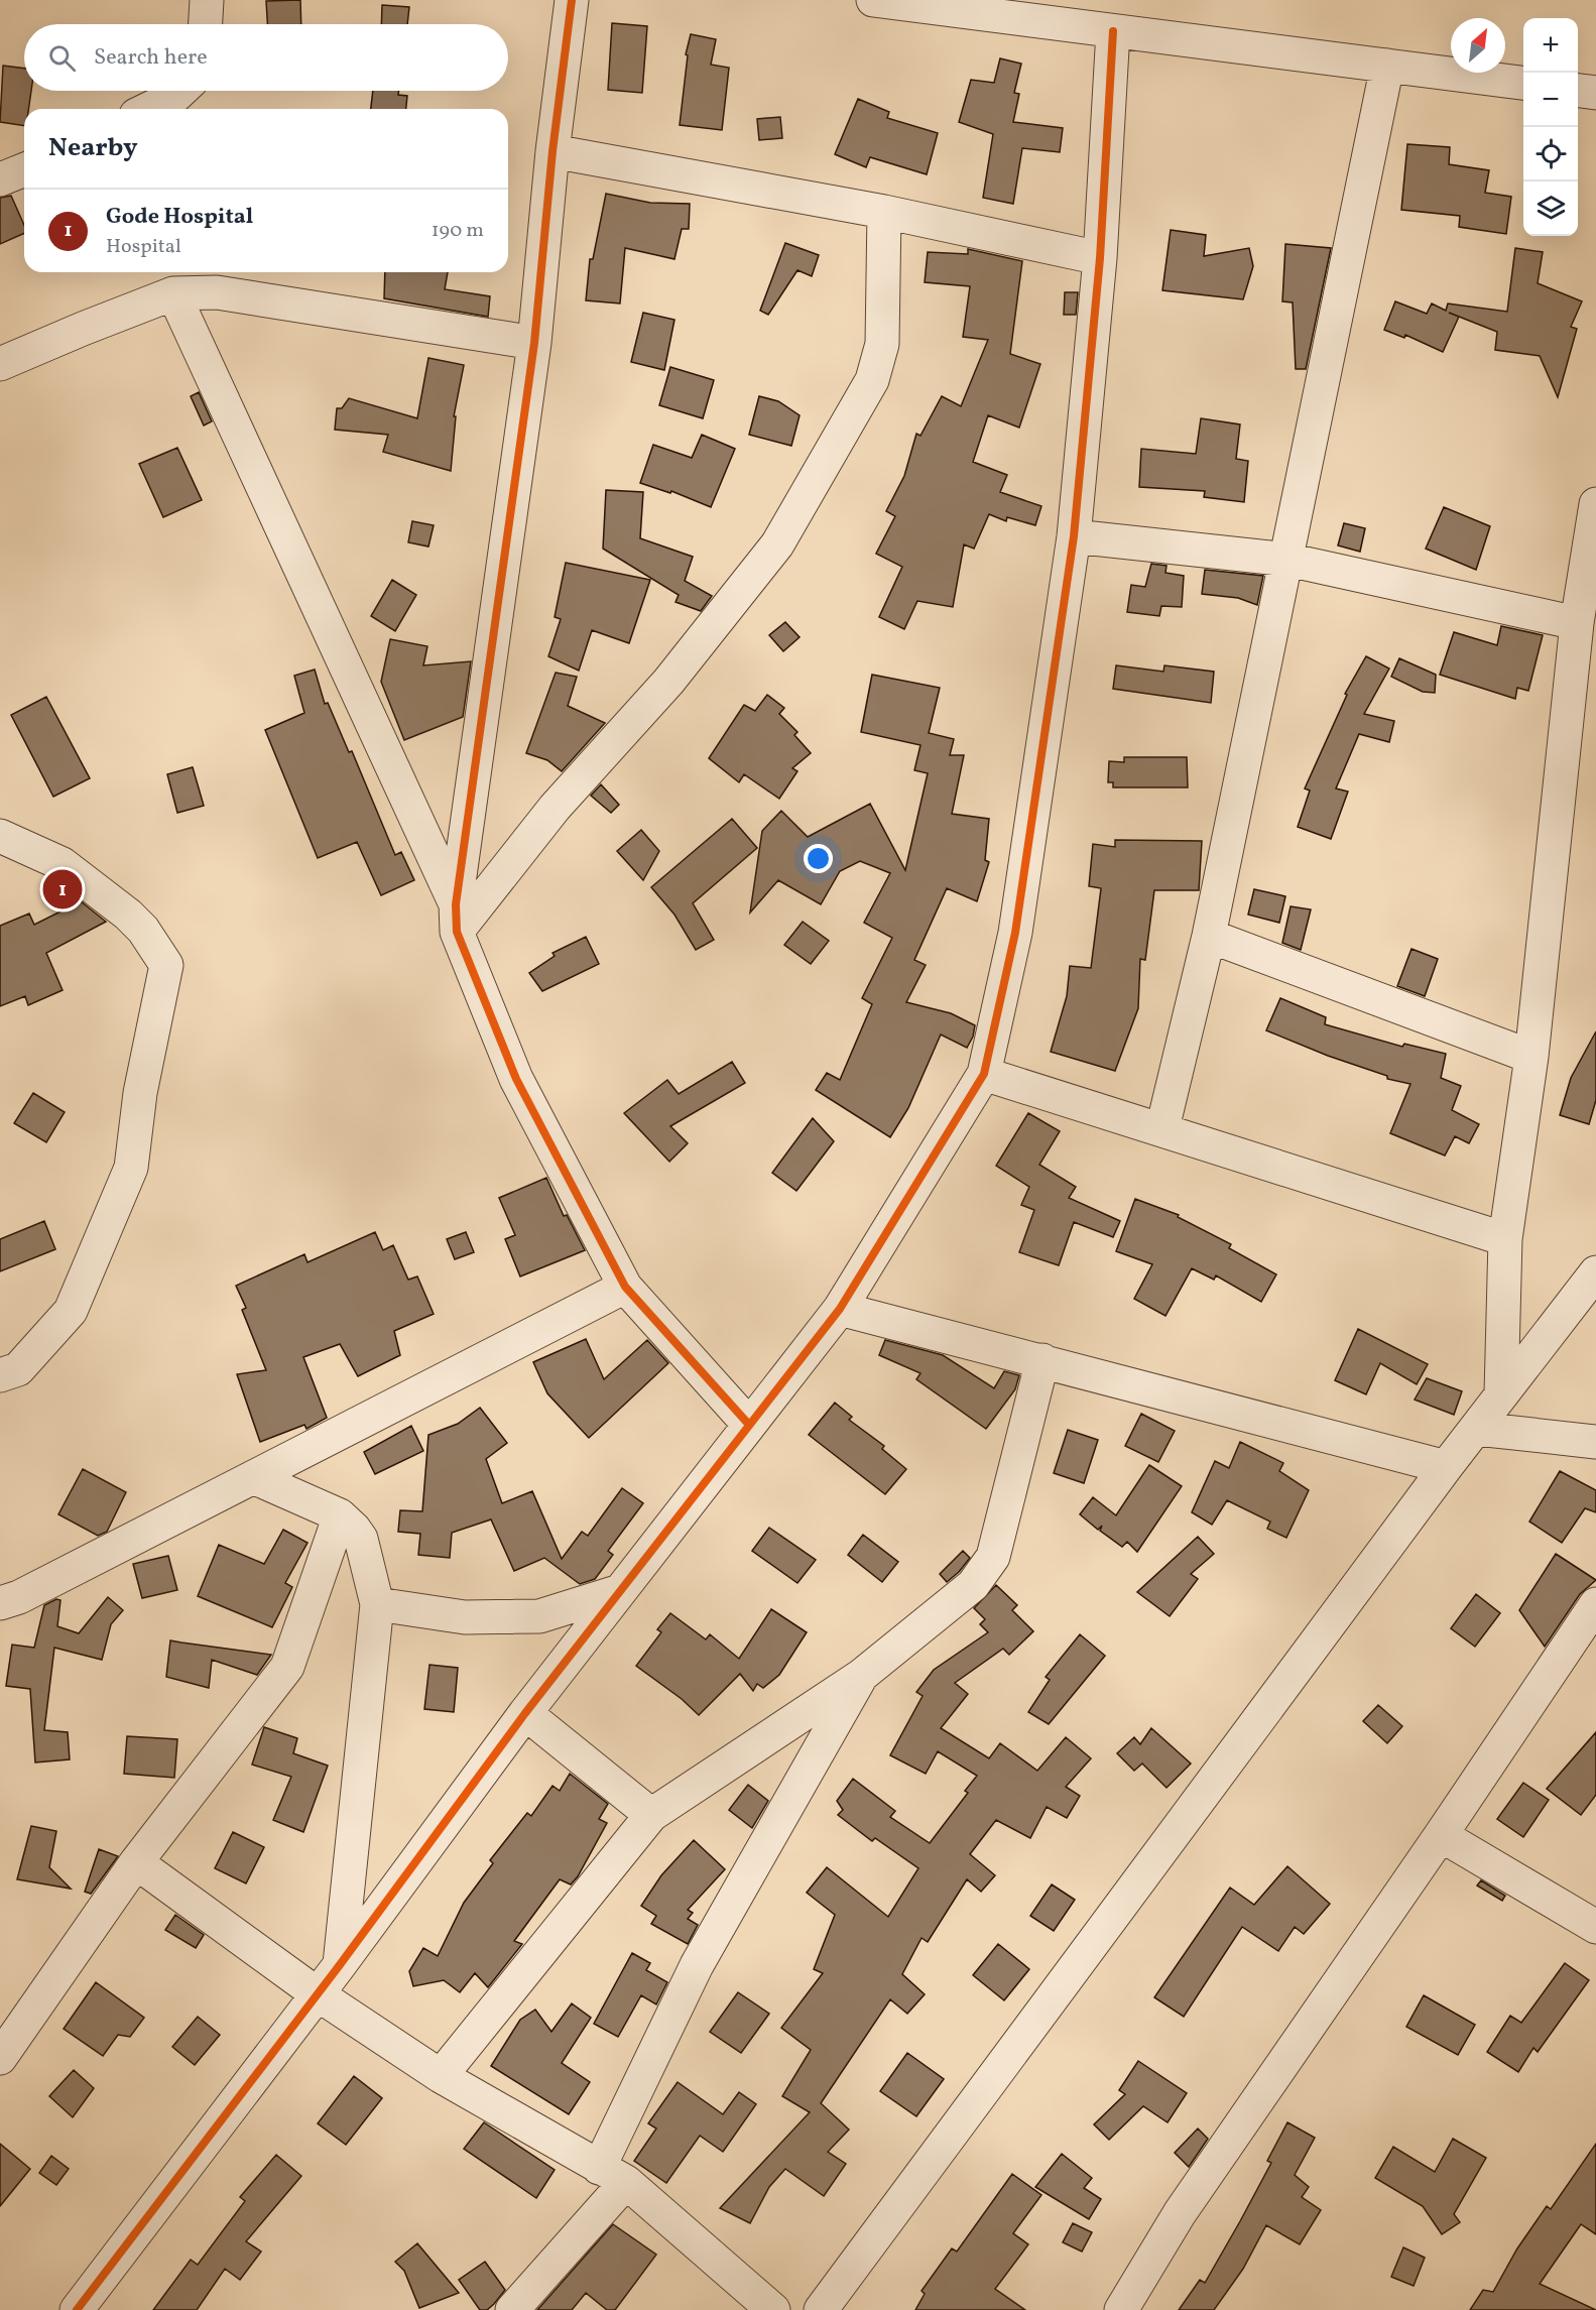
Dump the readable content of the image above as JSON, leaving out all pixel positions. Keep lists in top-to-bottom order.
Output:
{
  "north": "top right",
  "page": {
    "map_buttons": ["+", "−"],
    "search": "Search here",
    "heading": "Nearby",
    "list": [
      {
        "mark": "1",
        "name": "Gode Hospital",
        "note": "Hospital",
        "value": "190 m"
      }
    ],
    "pins": "1"
  }
}
